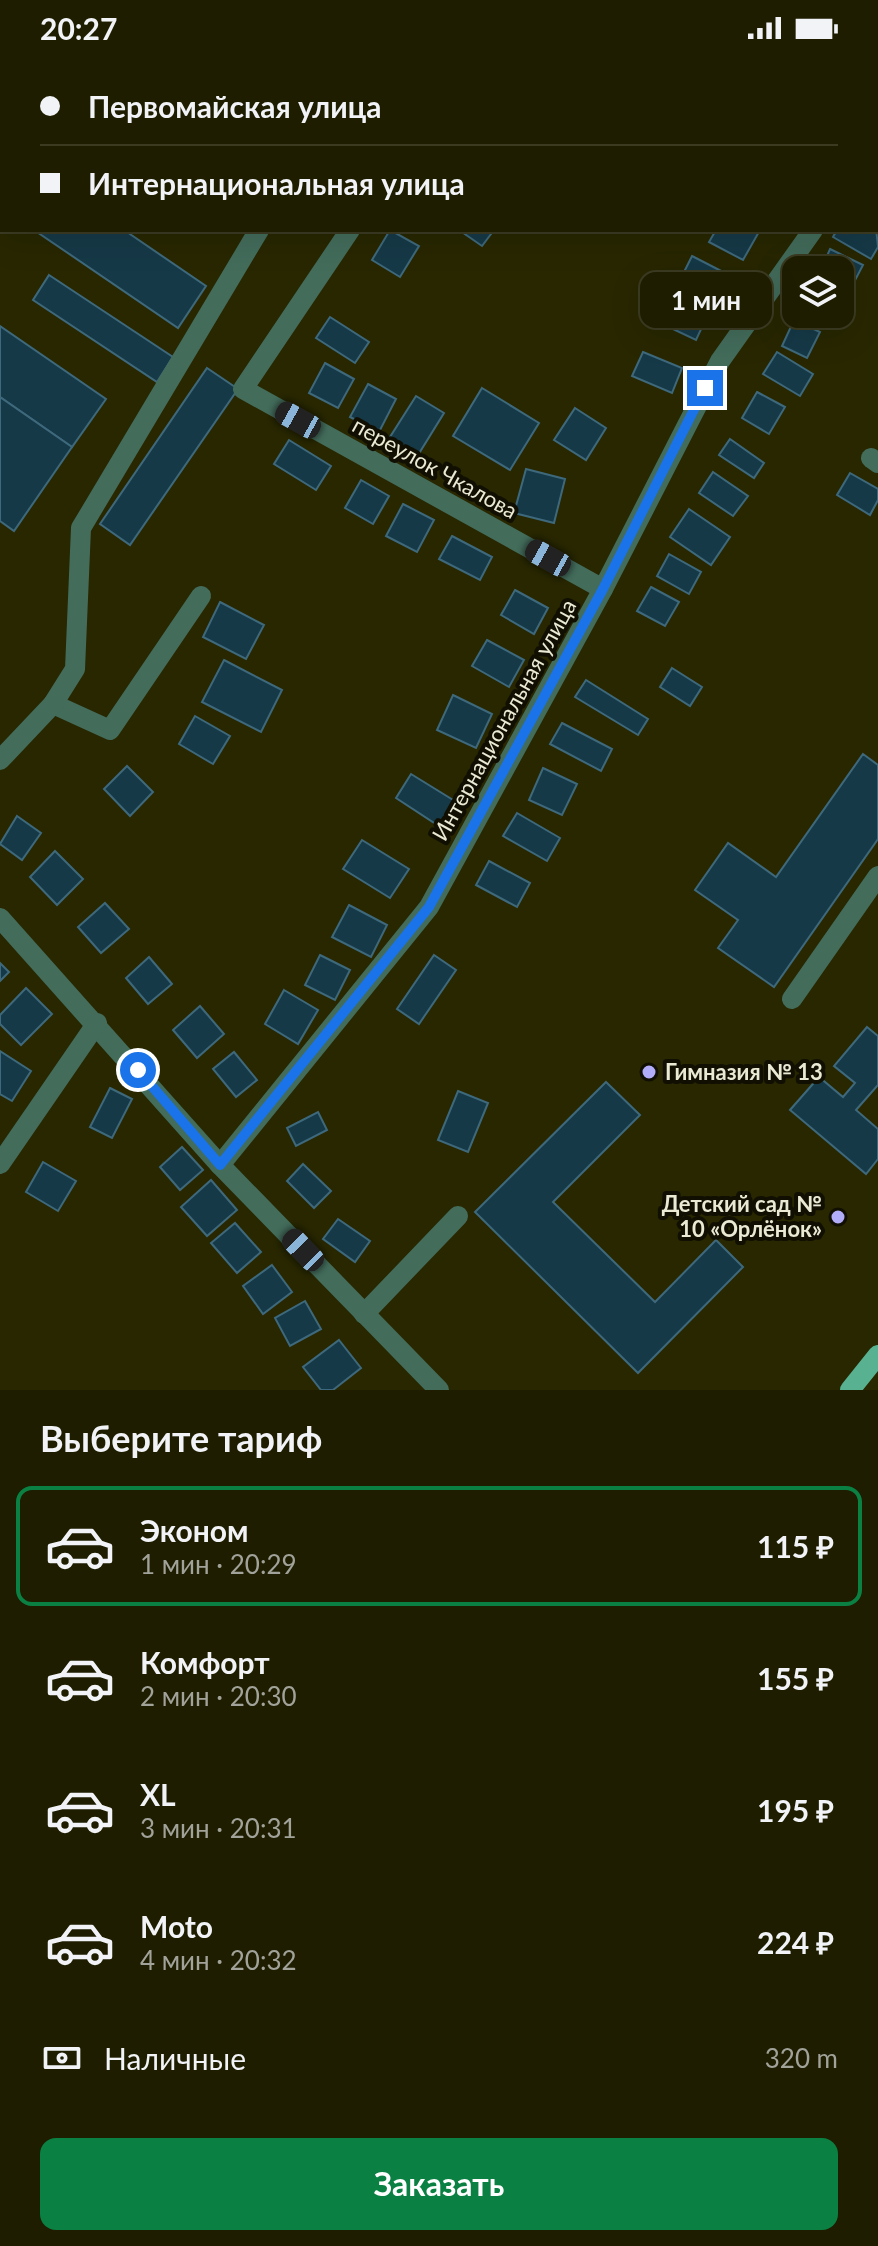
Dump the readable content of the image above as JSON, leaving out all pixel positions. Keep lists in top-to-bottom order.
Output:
{
  "streets": {
    "street": ["переулок Чкалова", "Интернациональная улица"]
  },
  "crossings": [
    ["переулок Чкалова", "Интернациональная улица"]
  ],
  "places": ["Гимназия № 13", "Детский сад № 10 «Орлёнок»"],
  "page": {
    "status": "20:27",
    "banner": ["Первомайская улица", "Интернациональная улица"],
    "bubble": "1 мин",
    "heading": "Выберите тариф",
    "list": [
      {
        "name": "Эконом",
        "note": "1 мин · 20:29",
        "value": "115 ₽"
      },
      {
        "name": "Комфорт",
        "note": "2 мин · 20:30",
        "value": "155 ₽"
      },
      {
        "name": "XL",
        "note": "3 мин · 20:31",
        "value": "195 ₽"
      },
      {
        "name": "Moto",
        "note": "4 мин · 20:32",
        "value": "224 ₽"
      }
    ],
    "pay": ["Наличные", "320 m"],
    "buttons": "Заказать"
  }
}
